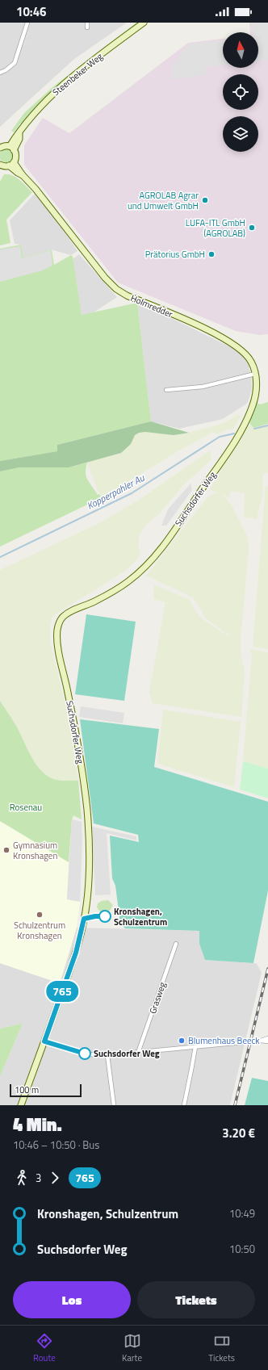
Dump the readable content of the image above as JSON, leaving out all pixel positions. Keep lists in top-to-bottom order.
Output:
{
  "streets": {
    "street": [
      "Steenbeker Weg",
      "Holmredder",
      "Suchsdorfer Weg",
      "Grasweg"
    ]
  },
  "crossings": [
    ["Steenbeker Weg", "Holmredder"],
    ["Holmredder", "Suchsdorfer Weg"]
  ],
  "water": ["Kopperpahler Au"],
  "parks": ["Rosenau"],
  "places": [
    "AGROLAB Agrar und Umwelt GmbH",
    "LUFA-ITL GmbH (AGROLAB)",
    "Prätorius GmbH",
    "Gymnasium Kronshagen",
    "Schulzentrum Kronshagen",
    "Kronshagen, Schulzentrum",
    "Blumenhaus Beeck",
    "Suchsdorfer Weg"
  ],
  "lines": ["bus line 765"],
  "scale_bar": "100 m",
  "north": "top",
  "page": {
    "status": "10:46",
    "on_map": "765",
    "scale": "100 m",
    "heading": ["4 Min.", "10:46 – 10:50 · Bus", "3.20 €"],
    "legs": ["3", "765"],
    "list": [
      {
        "name": "Kronshagen, Schulzentrum",
        "value": "10:49"
      },
      {
        "name": "Suchsdorfer Weg",
        "value": "10:50"
      }
    ],
    "buttons": ["Los", "Tickets"],
    "tabs": ["Route", "Karte", "Tickets"]
  }
}
